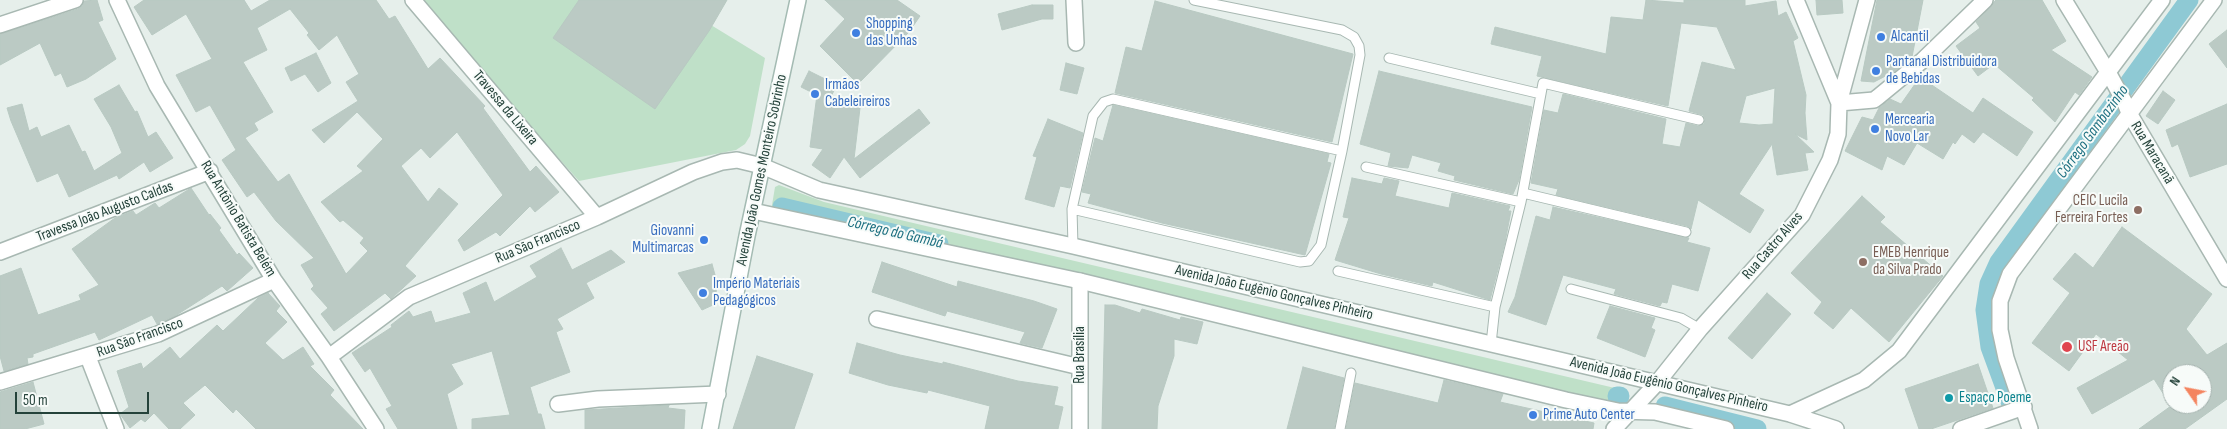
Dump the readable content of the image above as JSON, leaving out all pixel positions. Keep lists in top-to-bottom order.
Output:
{
  "streets": {
    "street": [
      "Travessa da Lixeira",
      "Rua Maracanã",
      "Avenida João Gomes Monteiro Sobrinho",
      "Travessa João Augusto Caldas",
      "Rua Antônio Batista Belém",
      "Rua São Francisco",
      "Rua Castro Alves",
      "Avenida João Eugênio Gonçalves Pinheiro",
      "Rua Brasília"
    ]
  },
  "crossings": [
    ["Travessa da Lixeira", "Rua São Francisco"],
    ["Avenida João Gomes Monteiro Sobrinho", "Rua São Francisco"],
    ["Avenida João Gomes Monteiro Sobrinho", "Avenida João Eugênio Gonçalves Pinheiro"],
    ["Travessa João Augusto Caldas", "Rua Antônio Batista Belém"],
    ["Rua Antônio Batista Belém", "Rua São Francisco"],
    ["Rua São Francisco", "Avenida João Eugênio Gonçalves Pinheiro"],
    ["Rua Castro Alves", "Avenida João Eugênio Gonçalves Pinheiro"],
    ["Avenida João Eugênio Gonçalves Pinheiro", "Rua Brasília"]
  ],
  "water": ["Córrego Gambazinho", "Córrego do Gambá"],
  "places": [
    "Shopping das Unhas",
    "Alcantil",
    "Pantanal Distribuidora de Bebidas",
    "Irmãos Cabeleireiros",
    "Mercearia Novo Lar",
    "CEIC Lucila Ferreira Fortes",
    "Giovanni Multimarcas",
    "EMEB Henrique da Silva Prado",
    "Império Materiais Pedagógicos",
    "USF Areão",
    "Espaço Poeme",
    "Prime Auto Center"
  ],
  "scale_bar": "50 m",
  "north": "top left"
}
